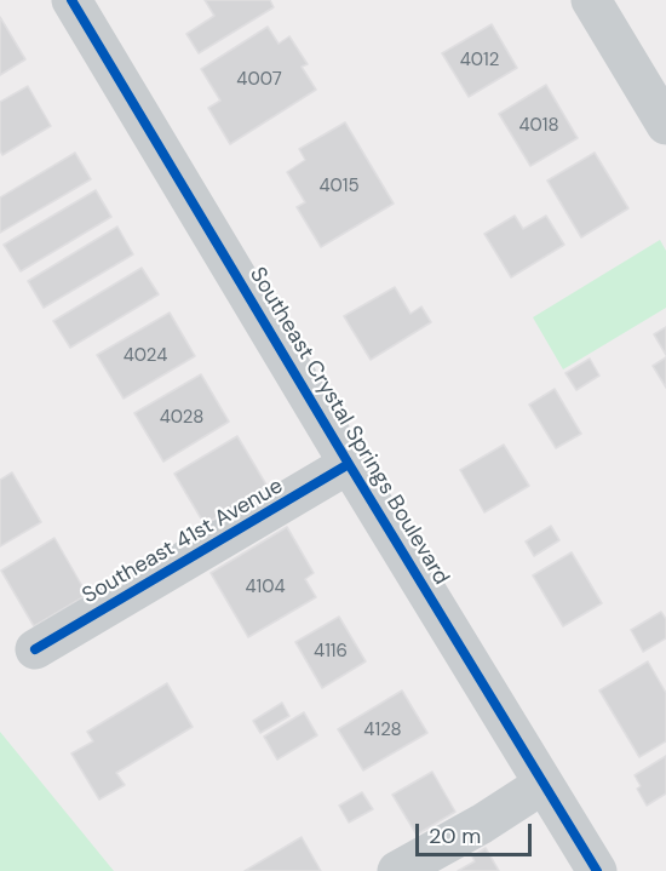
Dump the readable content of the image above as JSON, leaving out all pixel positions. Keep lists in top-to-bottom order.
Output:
{
  "streets": {
    "street": ["Southeast Crystal Springs Boulevard", "Southeast 41st Avenue"]
  },
  "crossings": [
    ["Southeast Crystal Springs Boulevard", "Southeast 41st Avenue"]
  ],
  "house_numbers": [
    "4012",
    "4007",
    "4018",
    "4015",
    "4024",
    "4028",
    "4104",
    "4116",
    "4128"
  ],
  "scale_bar": "20 m"
}
